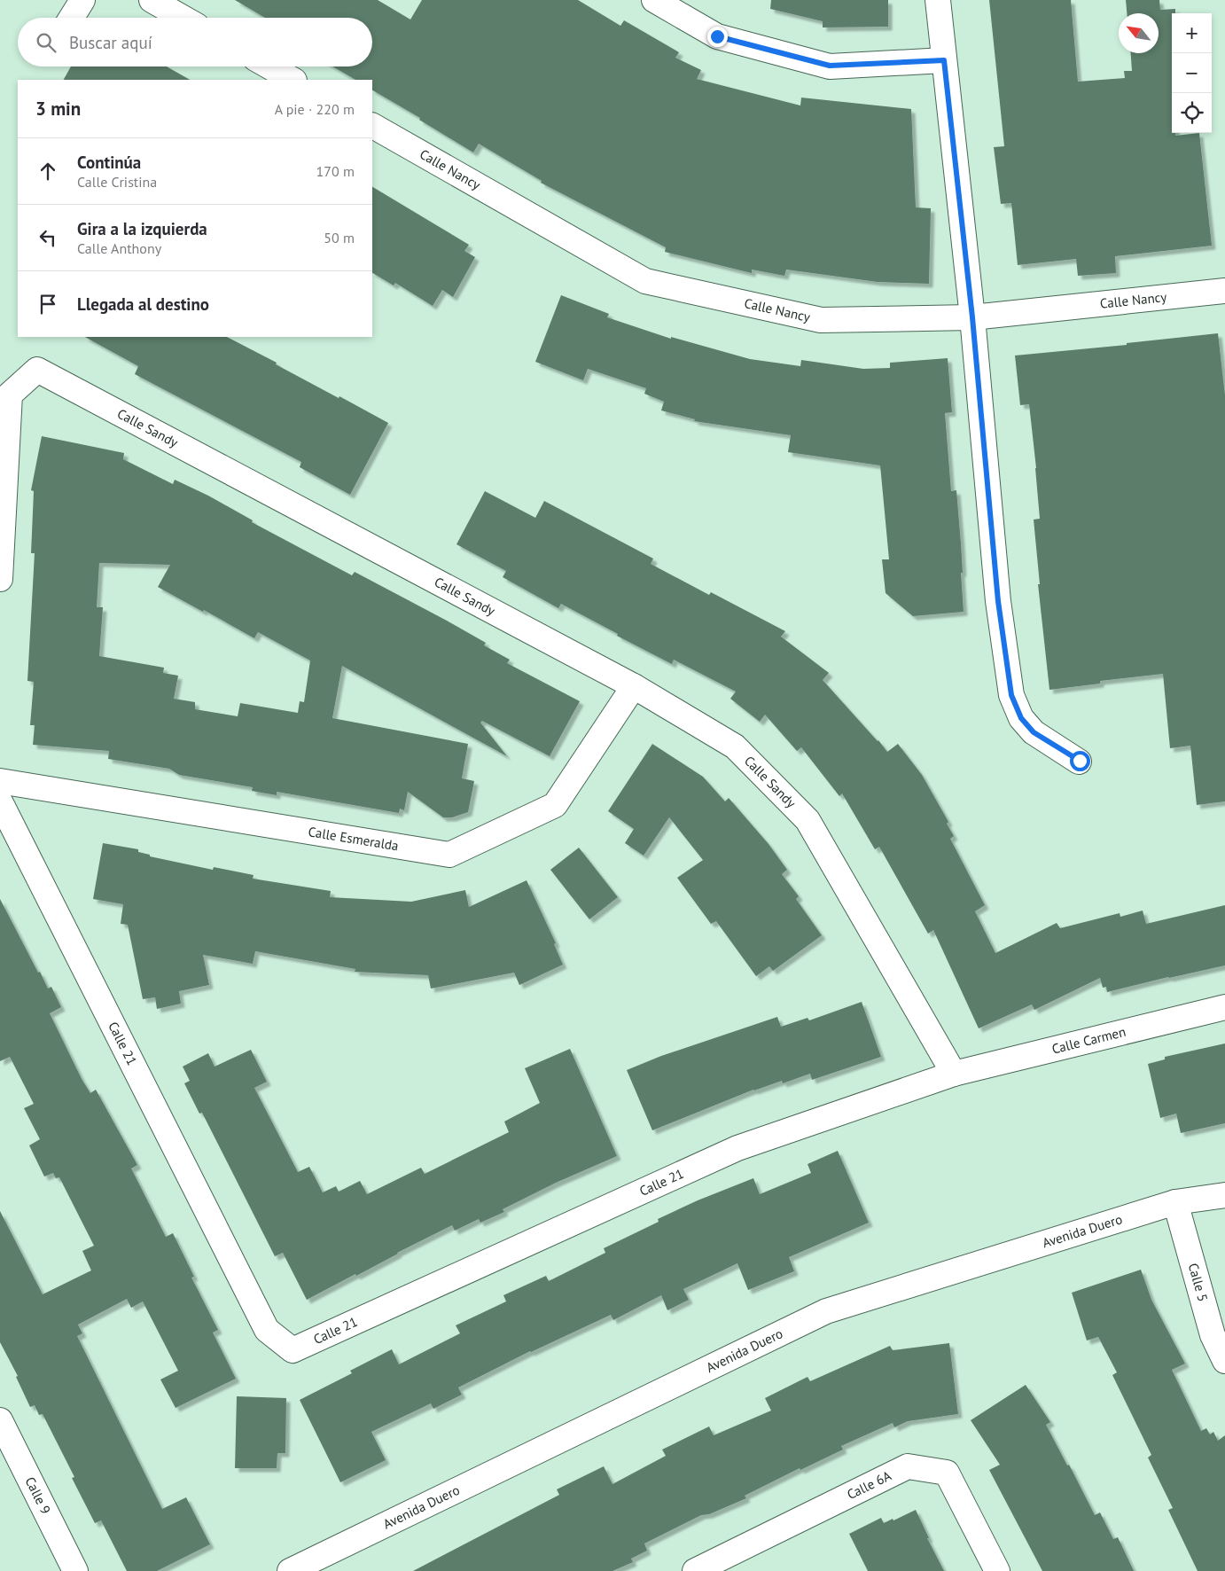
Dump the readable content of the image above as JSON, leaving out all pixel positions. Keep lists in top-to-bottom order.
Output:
{
  "streets": {
    "street": [
      "Calle Nancy",
      "Calle Sandy",
      "Calle Esmeralda",
      "Calle Carmen",
      "Calle 21",
      "Avenida Duero",
      "Calle 5",
      "Calle 6A",
      "Calle 9"
    ]
  },
  "crossings": [
    ["Calle Sandy", "Calle Esmeralda"],
    ["Calle Sandy", "Calle Carmen"],
    ["Calle Sandy", "Calle 21"],
    ["Calle Carmen", "Calle 21"],
    ["Avenida Duero", "Calle 5"]
  ],
  "north": "top left",
  "page": {
    "map_buttons": ["+", "−"],
    "search": "Buscar aquí",
    "heading": ["3 min", "A pie · 220 m"],
    "list": [
      ["Continúa", "Calle Cristina", "170 m"],
      ["Gira a la izquierda", "Calle Anthony", "50 m"],
      "Llegada al destino"
    ]
  }
}
